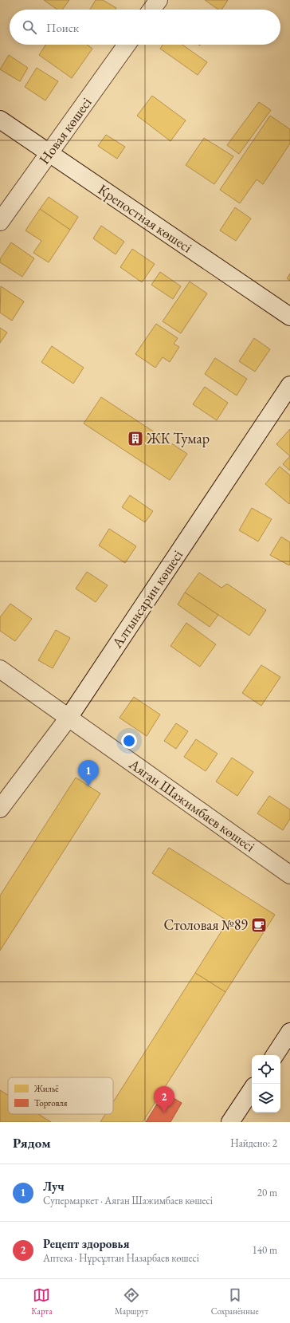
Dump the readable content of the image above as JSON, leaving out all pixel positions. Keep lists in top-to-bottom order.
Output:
{
  "streets": {
    "street": [
      "Новая көшесі",
      "Крепостная көшесі",
      "Алтынсарин көшесі",
      "Аяган Шажимбаев көшесі"
    ]
  },
  "crossings": [
    ["Новая көшесі", "Крепостная көшесі"],
    ["Алтынсарин көшесі", "Аяган Шажимбаев көшесі"]
  ],
  "places": {
    "building": ["ЖК Тумар"],
    "cafe": ["Столовая №89"]
  },
  "legend": ["Жильё", "Торговля"],
  "page": {
    "search": "Поиск",
    "pins": ["1", "2"],
    "heading": ["Рядом", "Найдено: 2"],
    "list": [
      {
        "mark": "1",
        "name": "Луч",
        "note": "Супермаркет · Аяган Шажимбаев көшесі",
        "value": "20 m"
      },
      {
        "mark": "2",
        "name": "Рецепт здоровья",
        "note": "Аптека · Нұрсұлтан Назарбаев көшесі",
        "value": "140 m"
      }
    ],
    "nav": ["Карта", "Маршрут", "Сохранённые"]
  }
}
